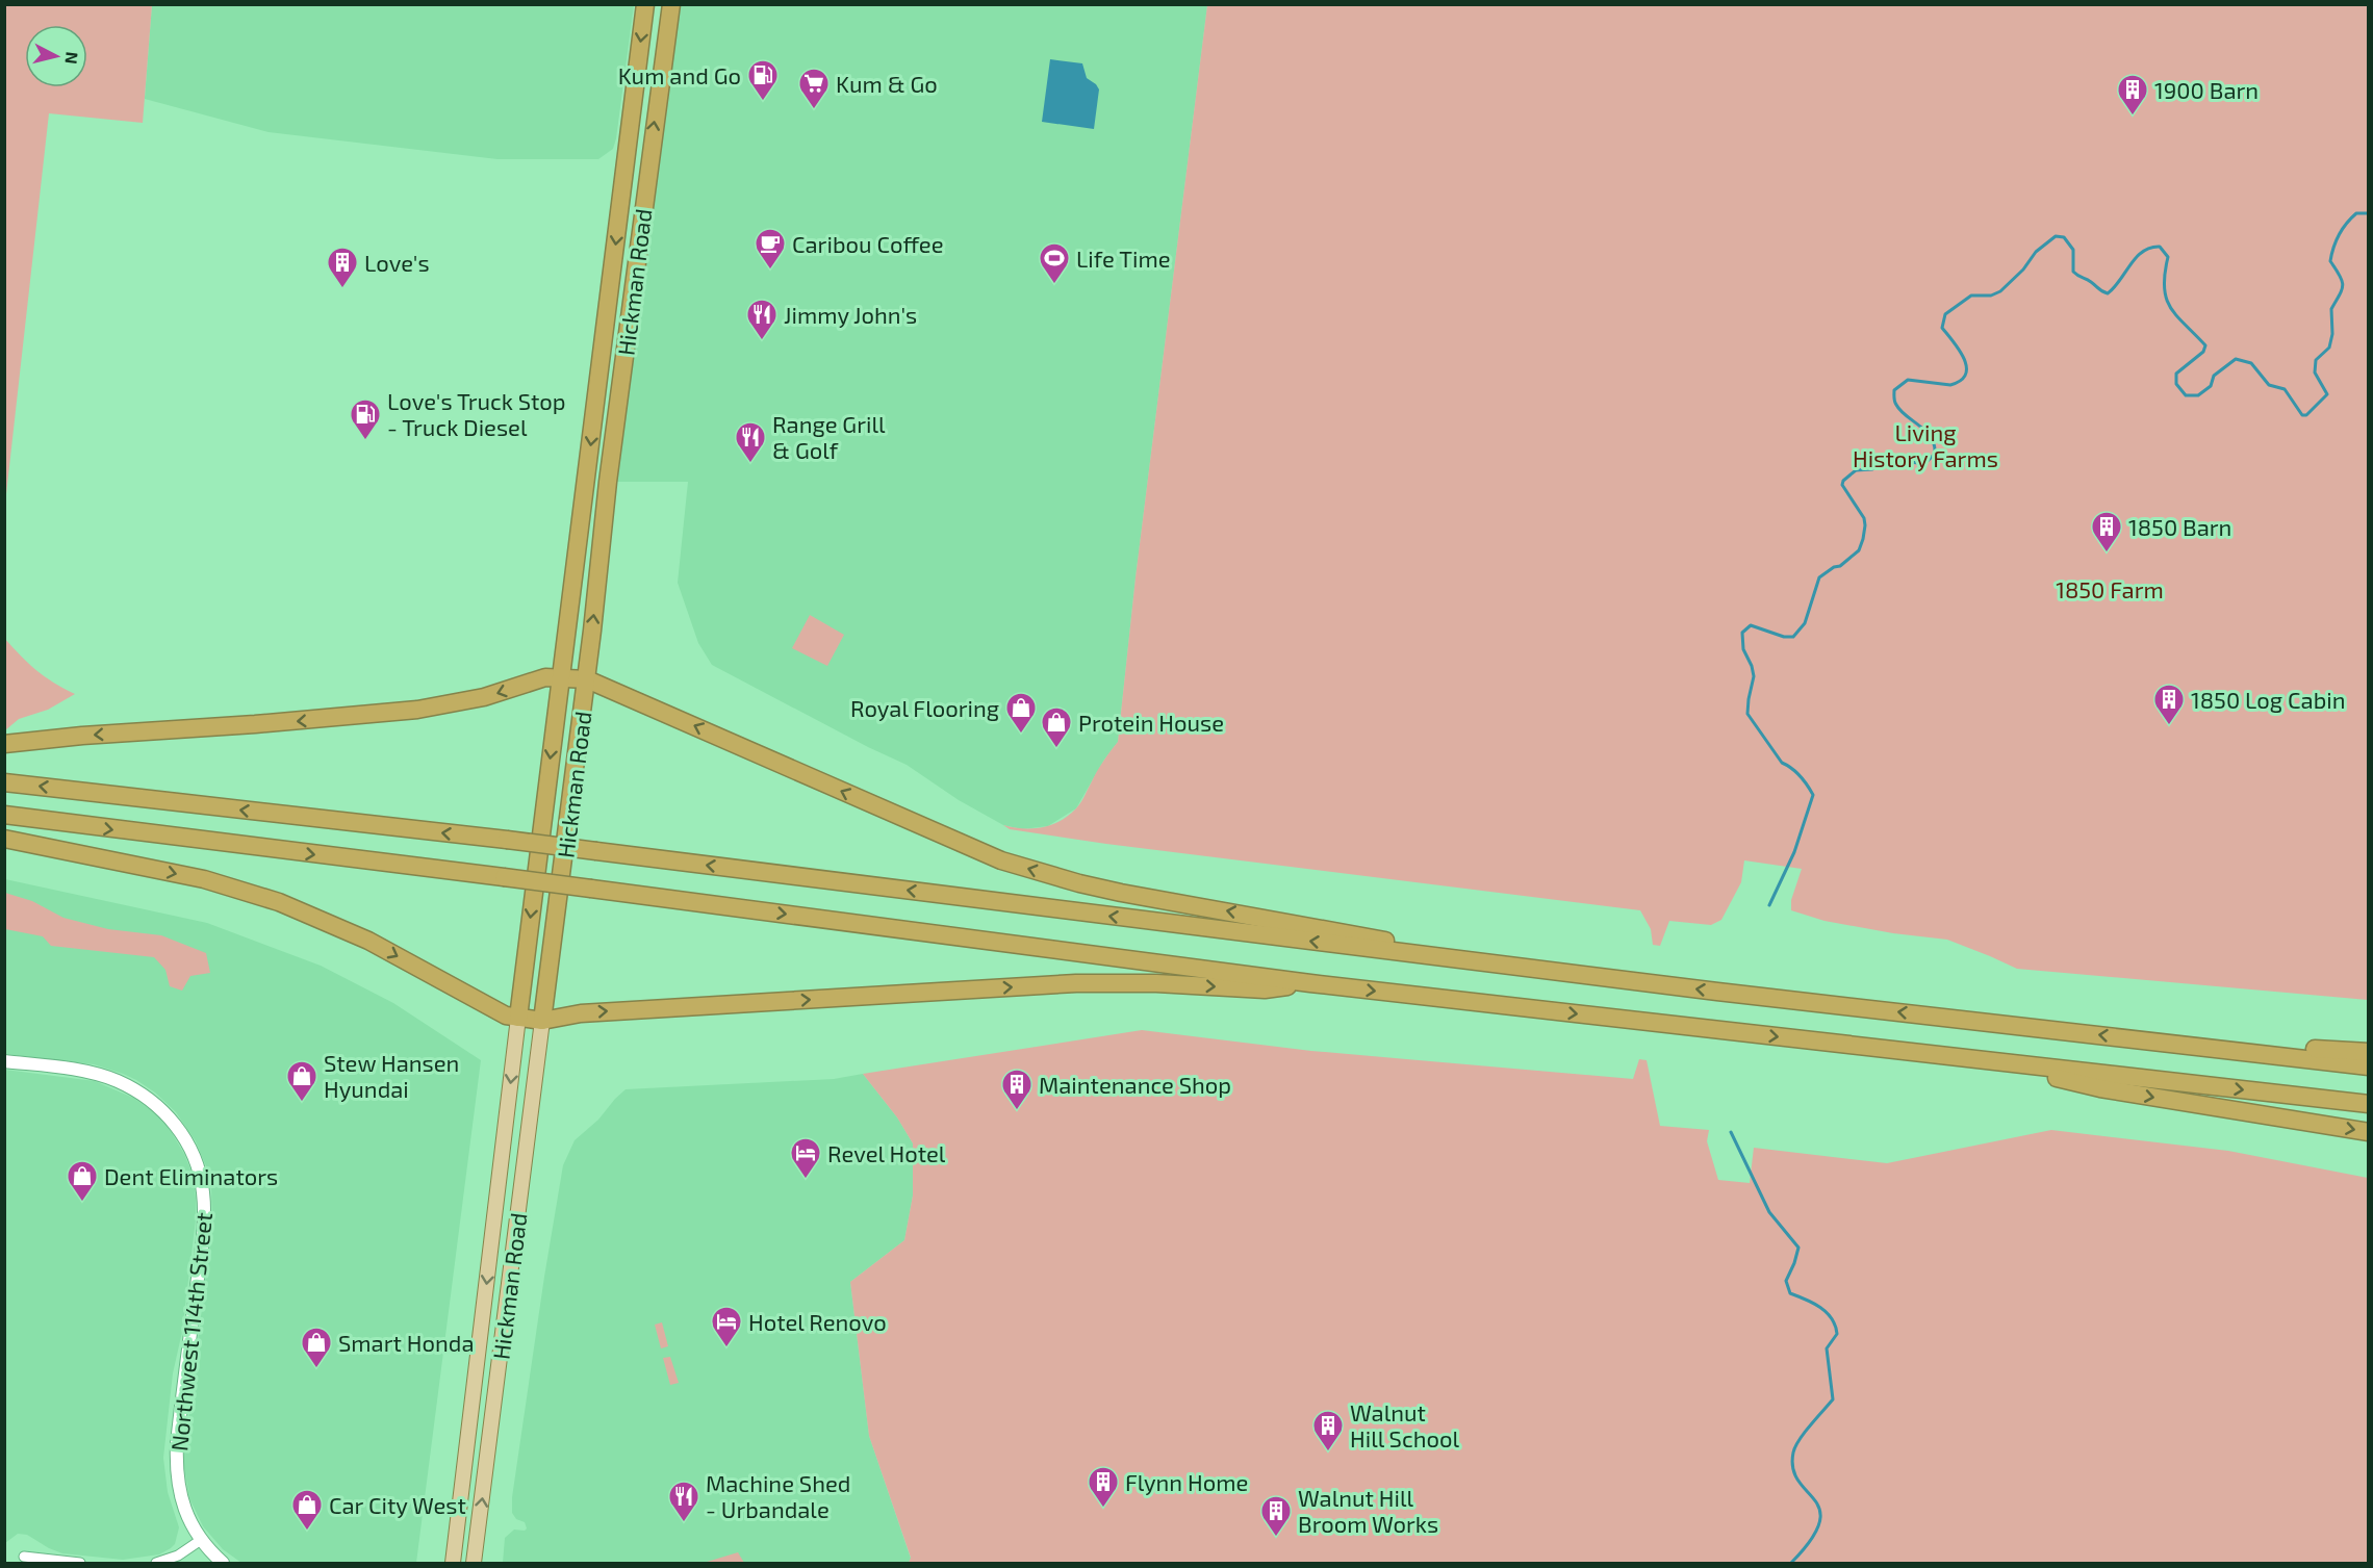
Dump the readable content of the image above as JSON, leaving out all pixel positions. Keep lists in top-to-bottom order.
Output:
{
  "streets": {
    "highway": ["Hickman Road"],
    "street": ["Northwest 114th Street"]
  },
  "parks": ["Living History Farms", "1850 Farm"],
  "places": {
    "fuel station": ["Kum and Go", "Love's Truck Stop - Truck Diesel"],
    "supermarket": ["Kum & Go"],
    "building": [
      "1900 Barn",
      "Love's",
      "1850 Barn",
      "1850 Log Cabin",
      "Maintenance Shop",
      "Walnut Hill School",
      "Flynn Home",
      "Walnut Hill Broom Works"
    ],
    "cafe": ["Caribou Coffee"],
    "sports": ["Life Time"],
    "restaurant": ["Jimmy John's", "Range Grill & Golf", "Machine Shed - Urbandale"],
    "shop": [
      "Royal Flooring",
      "Protein House",
      "Stew Hansen Hyundai",
      "Dent Eliminators",
      "Smart Honda",
      "Car City West"
    ],
    "hotel": ["Revel Hotel", "Hotel Renovo"]
  },
  "north": "right"
}
